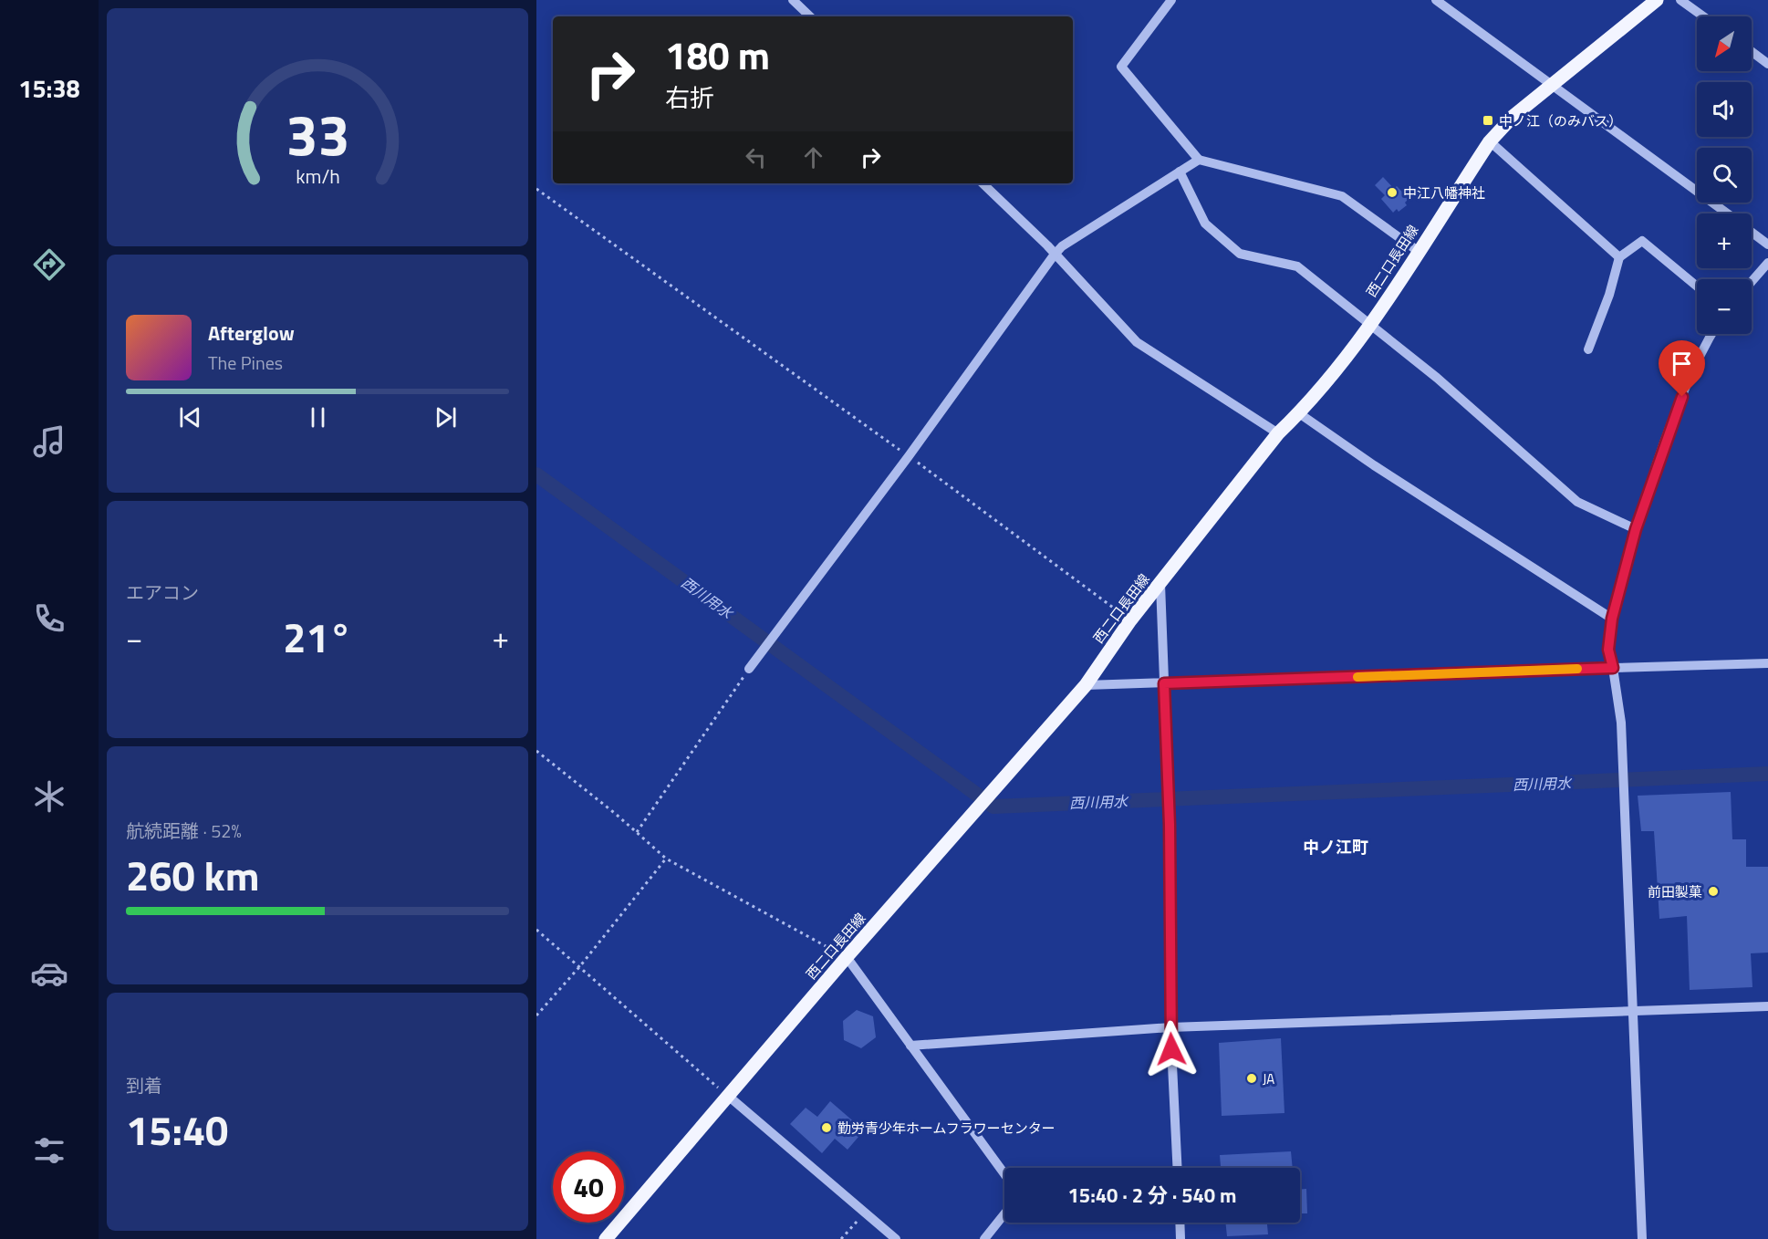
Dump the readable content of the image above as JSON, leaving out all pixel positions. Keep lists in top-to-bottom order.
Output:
{
  "streets": {
    "main road": ["西二口長田線"]
  },
  "districts": ["中ノ江町"],
  "water": ["西川用水"],
  "places": {
    "transit": ["中ノ江（のみバス）"],
    "other": [
      "中江八幡神社",
      "前田製菓",
      "JA",
      "勤労青少年ホームフラワーセンター"
    ]
  },
  "north": "bottom left",
  "page": {
    "tabs": "15:38",
    "map_buttons": ["+", "−"],
    "turn": ["180 m", "右折"],
    "song": ["Afterglow", "The Pines"],
    "tile": [
      "エアコン",
      ["航続距離 · 52%", "260 km"],
      ["到着", "15:40"]
    ],
    "heat": ["−", "21°", "+"],
    "limit": "40",
    "trip": "15:40 · 2 分 · 540 m",
    "gauge": ["33", "km/h"]
  }
}
